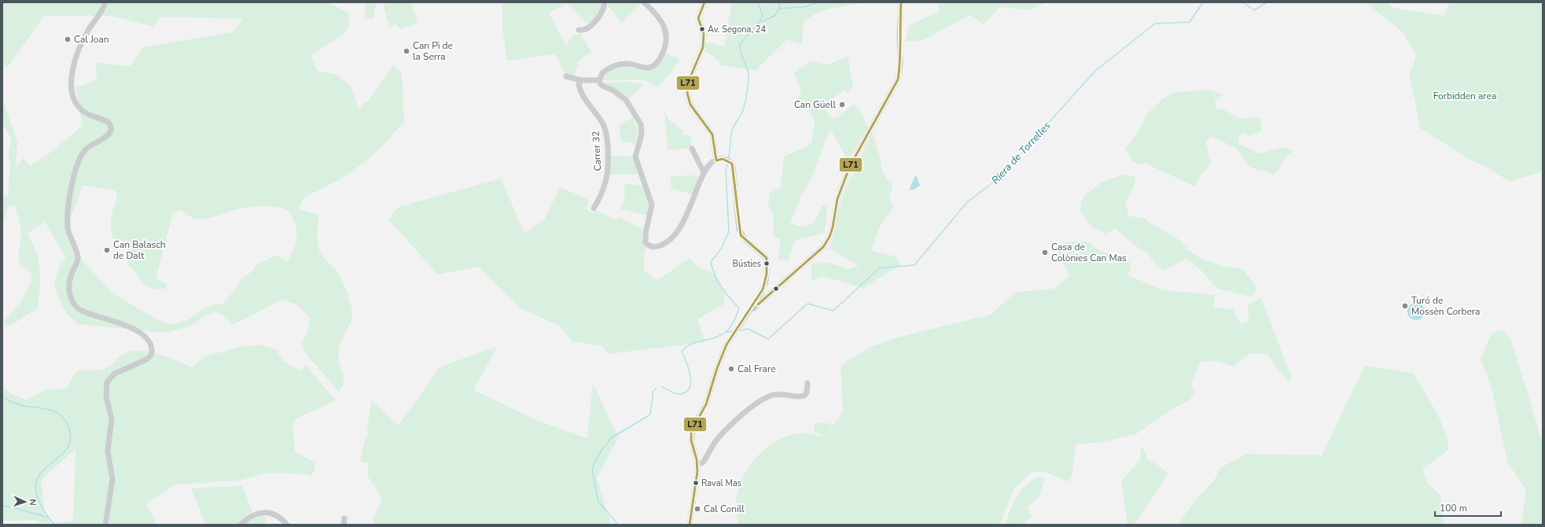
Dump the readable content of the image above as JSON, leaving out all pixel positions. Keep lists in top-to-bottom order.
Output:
{
  "streets": {
    "street": ["Carrer 32"]
  },
  "water": ["Riera de Torrelles"],
  "parks": ["Forbidden area"],
  "places": [
    "Av. Segona, 24",
    "Cal Joan",
    "Can Pi de la Serra",
    "Can Güell",
    "Can Balasch de Dalt",
    "Casa de Colònies Can Mas",
    "Bústies",
    "Turó de Mossèn Corbera",
    "Cal Frare",
    "Raval Mas",
    "Cal Conill"
  ],
  "lines": ["transit line L71"],
  "scale_bar": "100 m",
  "north": "right"
}
